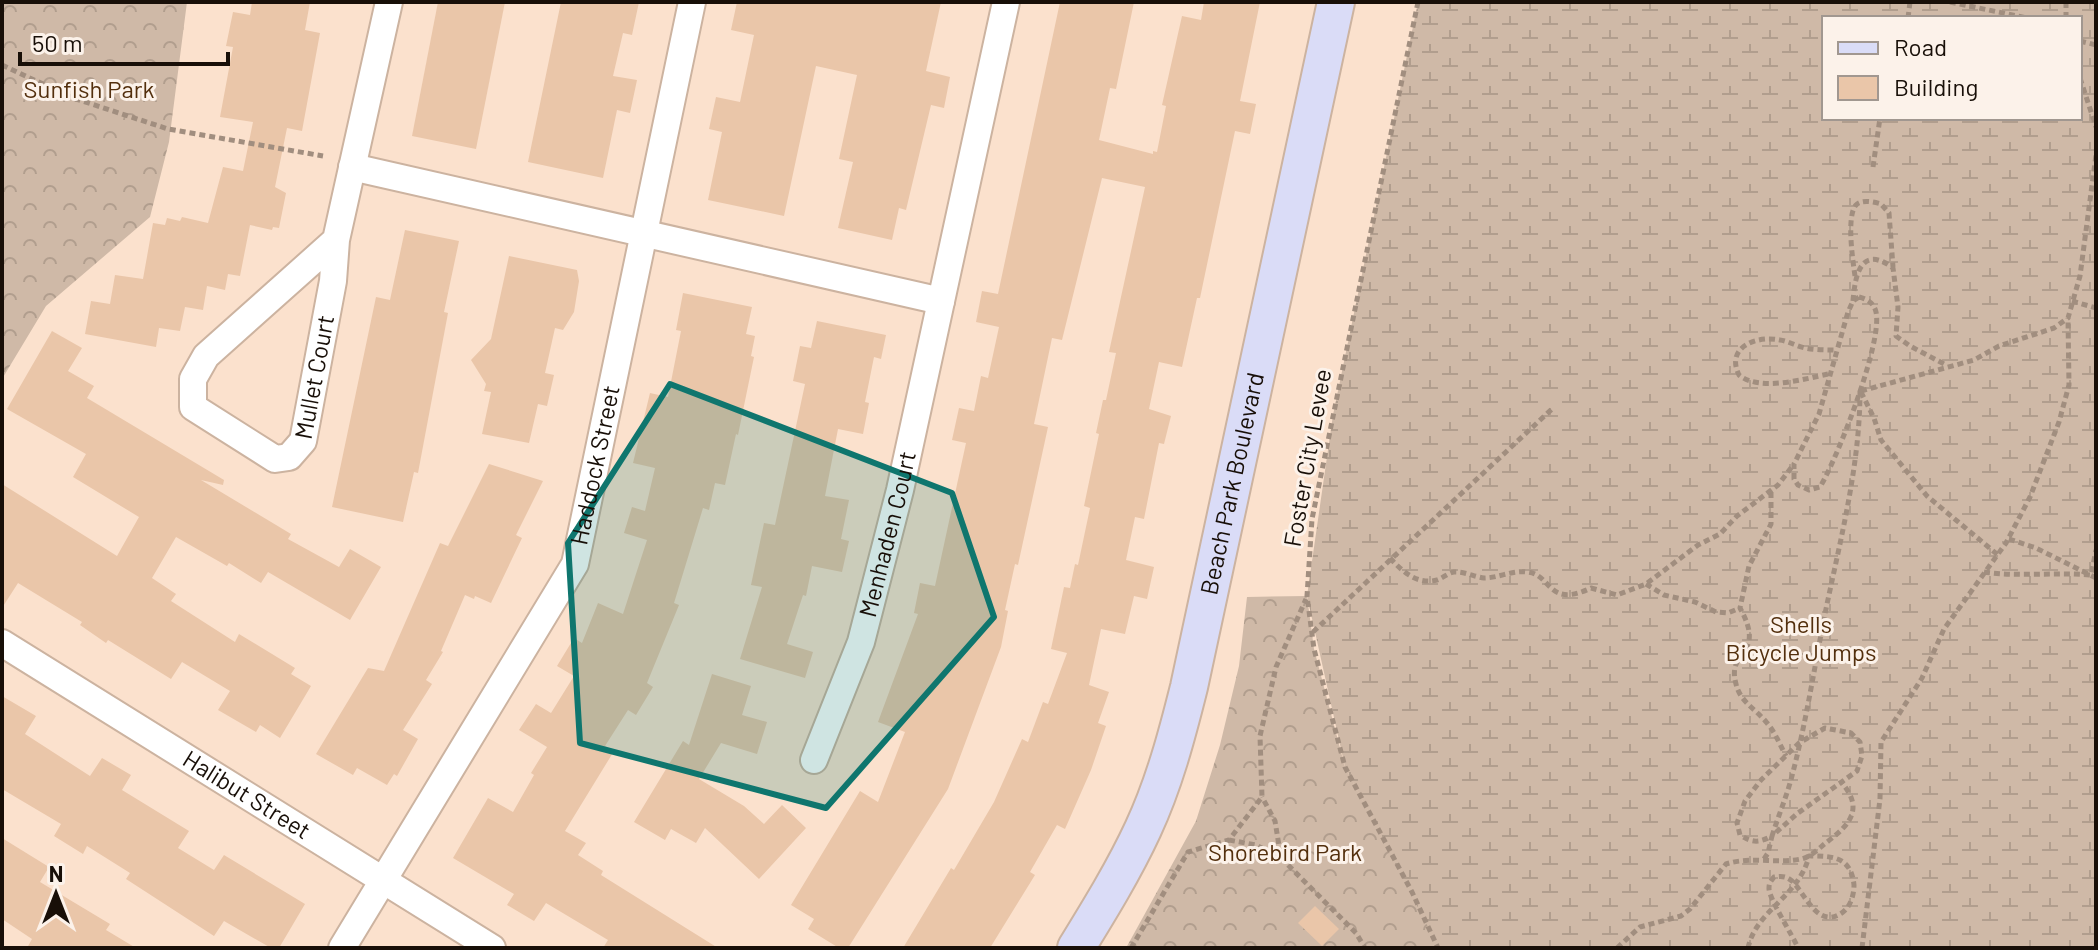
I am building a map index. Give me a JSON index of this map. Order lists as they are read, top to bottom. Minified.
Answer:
{"streets":{"main road":["Beach Park Boulevard"],"street":["Mullet Court","Haddock Street","Menhaden Court","Halibut Street"],"path":["Foster City Levee"]},"crossings":[["Haddock Street","Halibut Street"]],"parks":["Sunfish Park","Shells Bicycle Jumps","Shorebird Park"],"legend":["Road","Building"],"scale_bar":"50 m","north":"top"}
